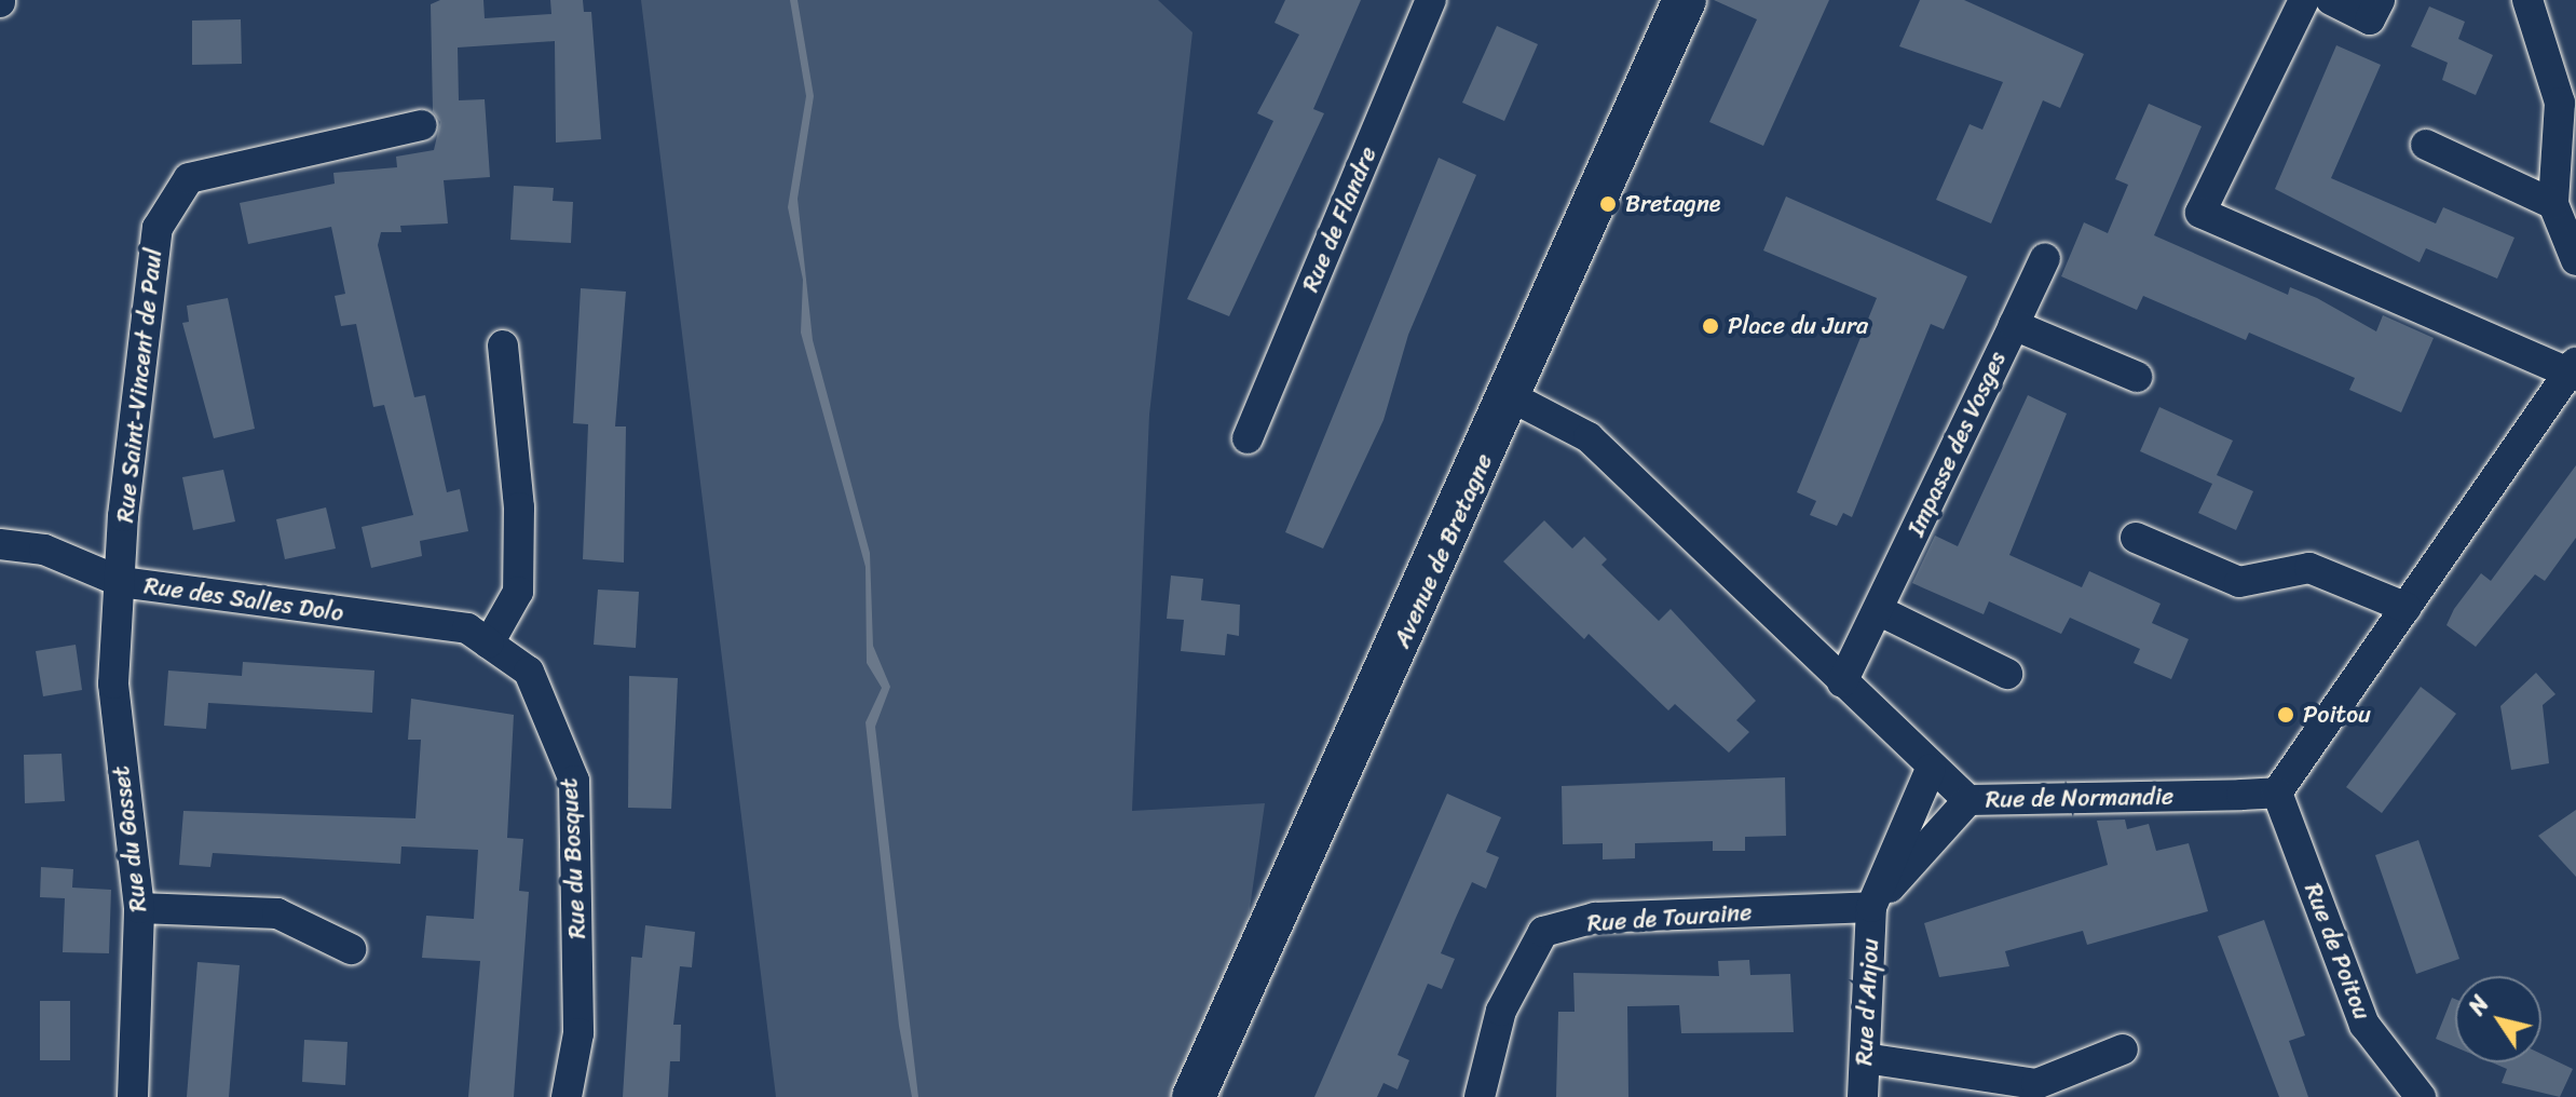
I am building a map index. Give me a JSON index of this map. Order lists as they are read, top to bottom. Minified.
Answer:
{"streets":{"street":["Rue de Flandre","Rue Saint-Vincent de Paul","Impasse des Vosges","Avenue de Bretagne","Rue des Salles Dolo","Rue de Normandie","Rue du Gasset","Rue du Bosquet","Rue de Touraine","Rue de Poitou","Rue d'Anjou"]},"crossings":[["Rue Saint-Vincent de Paul","Rue des Salles Dolo"],["Rue Saint-Vincent de Paul","Rue du Gasset"],["Impasse des Vosges","Rue de Normandie"],["Avenue de Bretagne","Rue de Normandie"],["Rue des Salles Dolo","Rue du Gasset"],["Rue des Salles Dolo","Rue du Bosquet"],["Rue de Normandie","Rue de Poitou"],["Rue de Touraine","Rue d'Anjou"]],"places":["Bretagne","Place du Jura","Poitou"],"north":"top left"}
